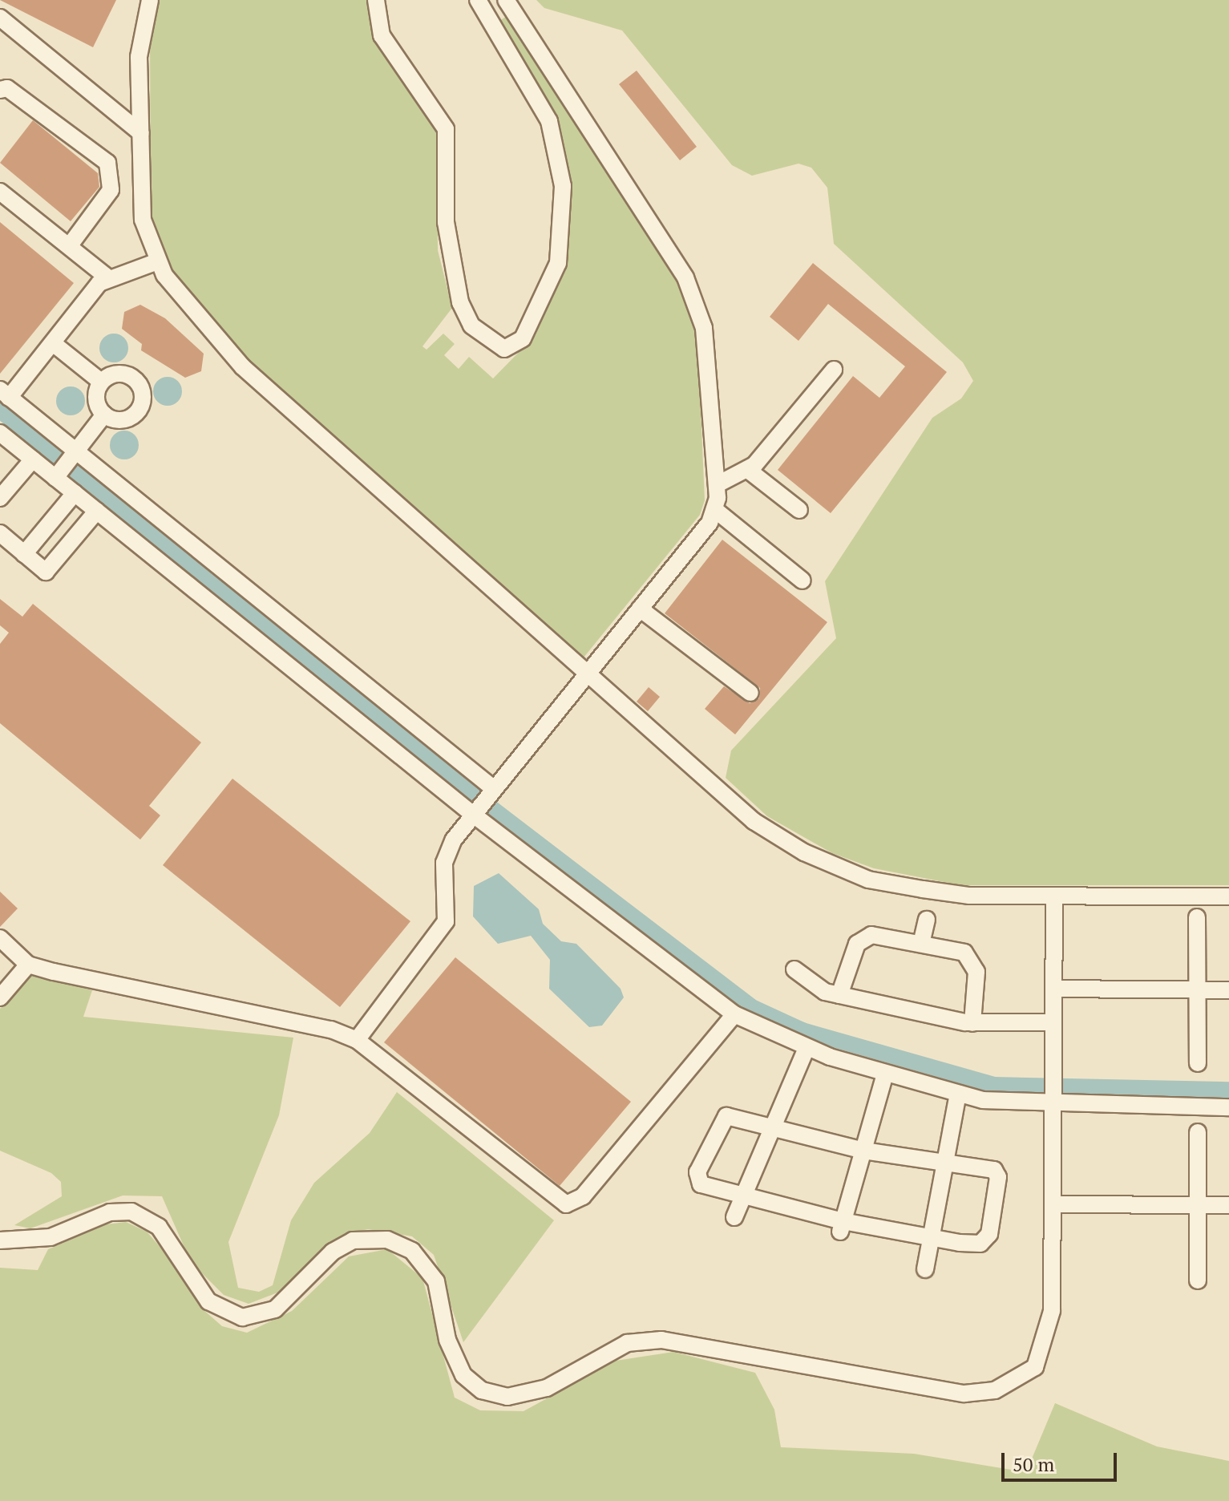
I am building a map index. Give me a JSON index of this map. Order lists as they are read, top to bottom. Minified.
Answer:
{"scale_bar":"50 m"}
